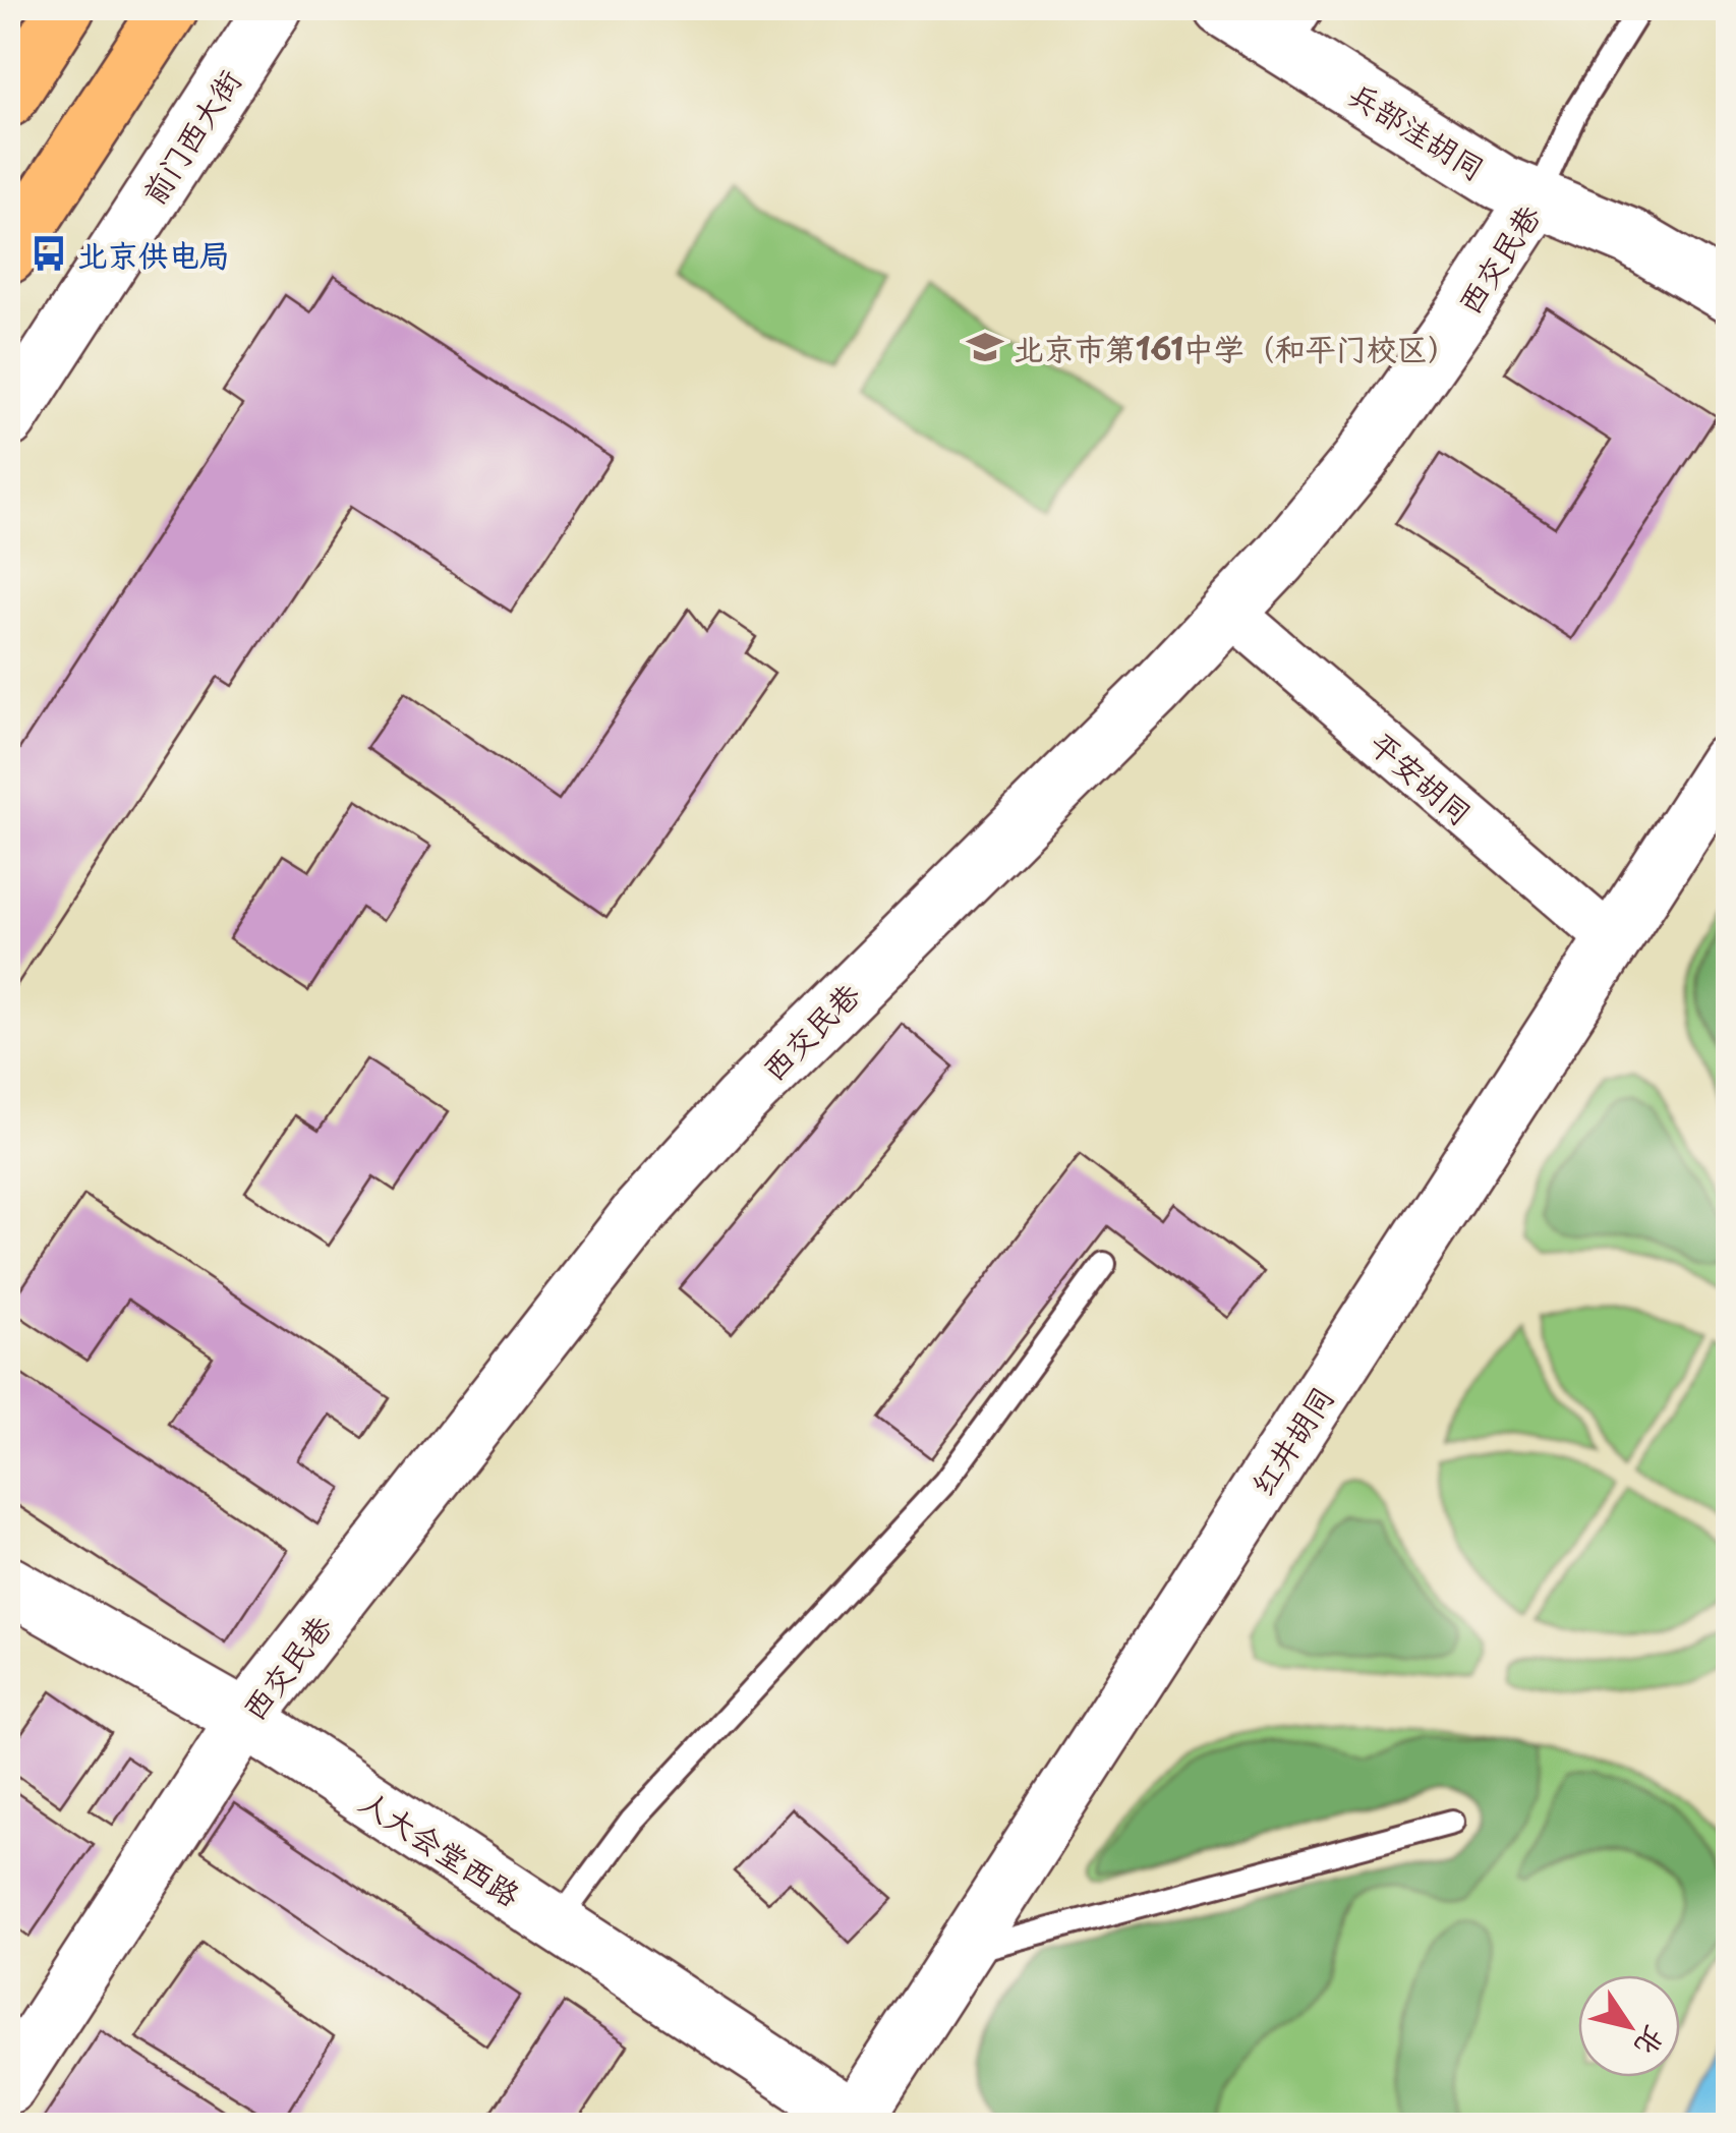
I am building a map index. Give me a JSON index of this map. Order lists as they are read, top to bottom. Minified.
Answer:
{"streets":{"street":["兵部洼胡同","前门西大街","西交民巷","平安胡同","红井胡同","人大会堂西路"]},"crossings":[["兵部洼胡同","西交民巷"],["西交民巷","平安胡同"],["西交民巷","人大会堂西路"],["平安胡同","红井胡同"],["红井胡同","人大会堂西路"]],"places":{"bus stop":["北京供电局"],"school or university":["北京市第161中学（和平门校区）"]},"north":"bottom right"}
